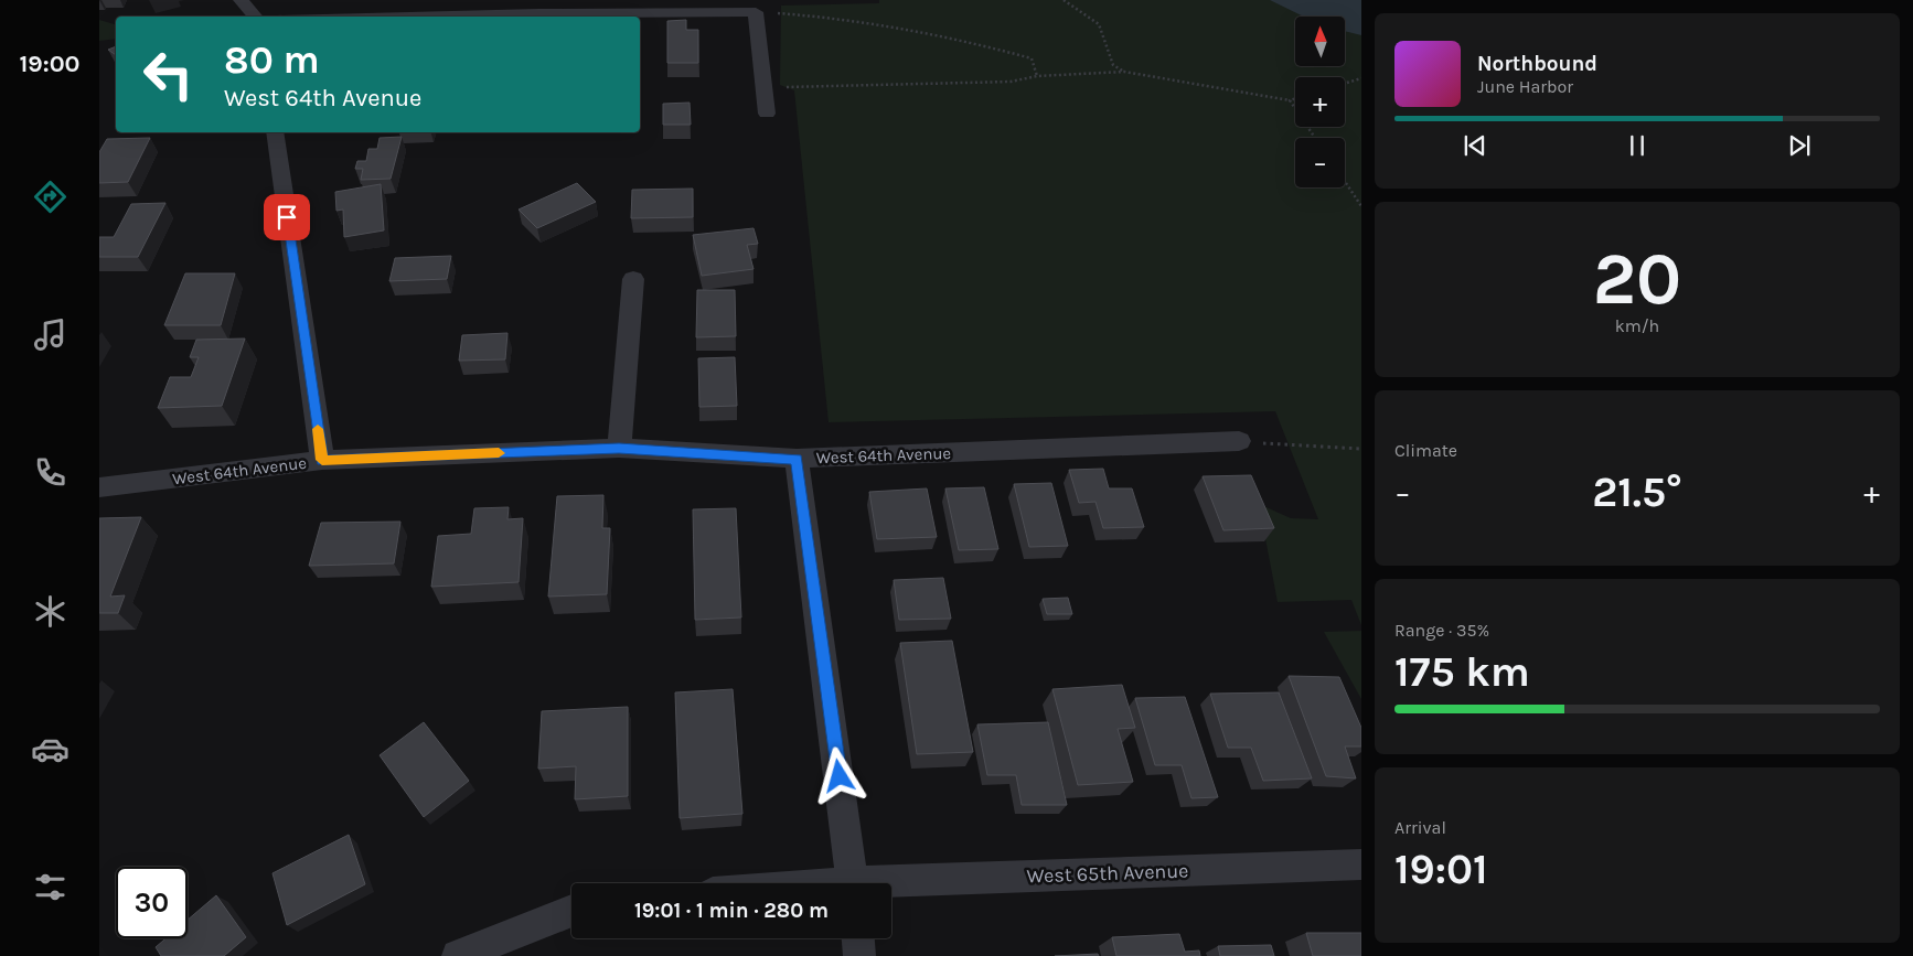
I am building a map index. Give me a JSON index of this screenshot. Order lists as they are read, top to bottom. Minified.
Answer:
{"streets":{"street":["West 64th Avenue","West 65th Avenue"]},"north":"top","page":{"tabs":"19:00","map_buttons":["+","−"],"turn":["80 m","West 64th Avenue"],"song":["Northbound","June Harbor"],"tile":[["20","km/h"],"Climate",["Range · 35%","175 km"],["Arrival","19:01"]],"heat":["−","21.5°","+"],"limit":"30","trip":"19:01 · 1 min · 280 m"}}
